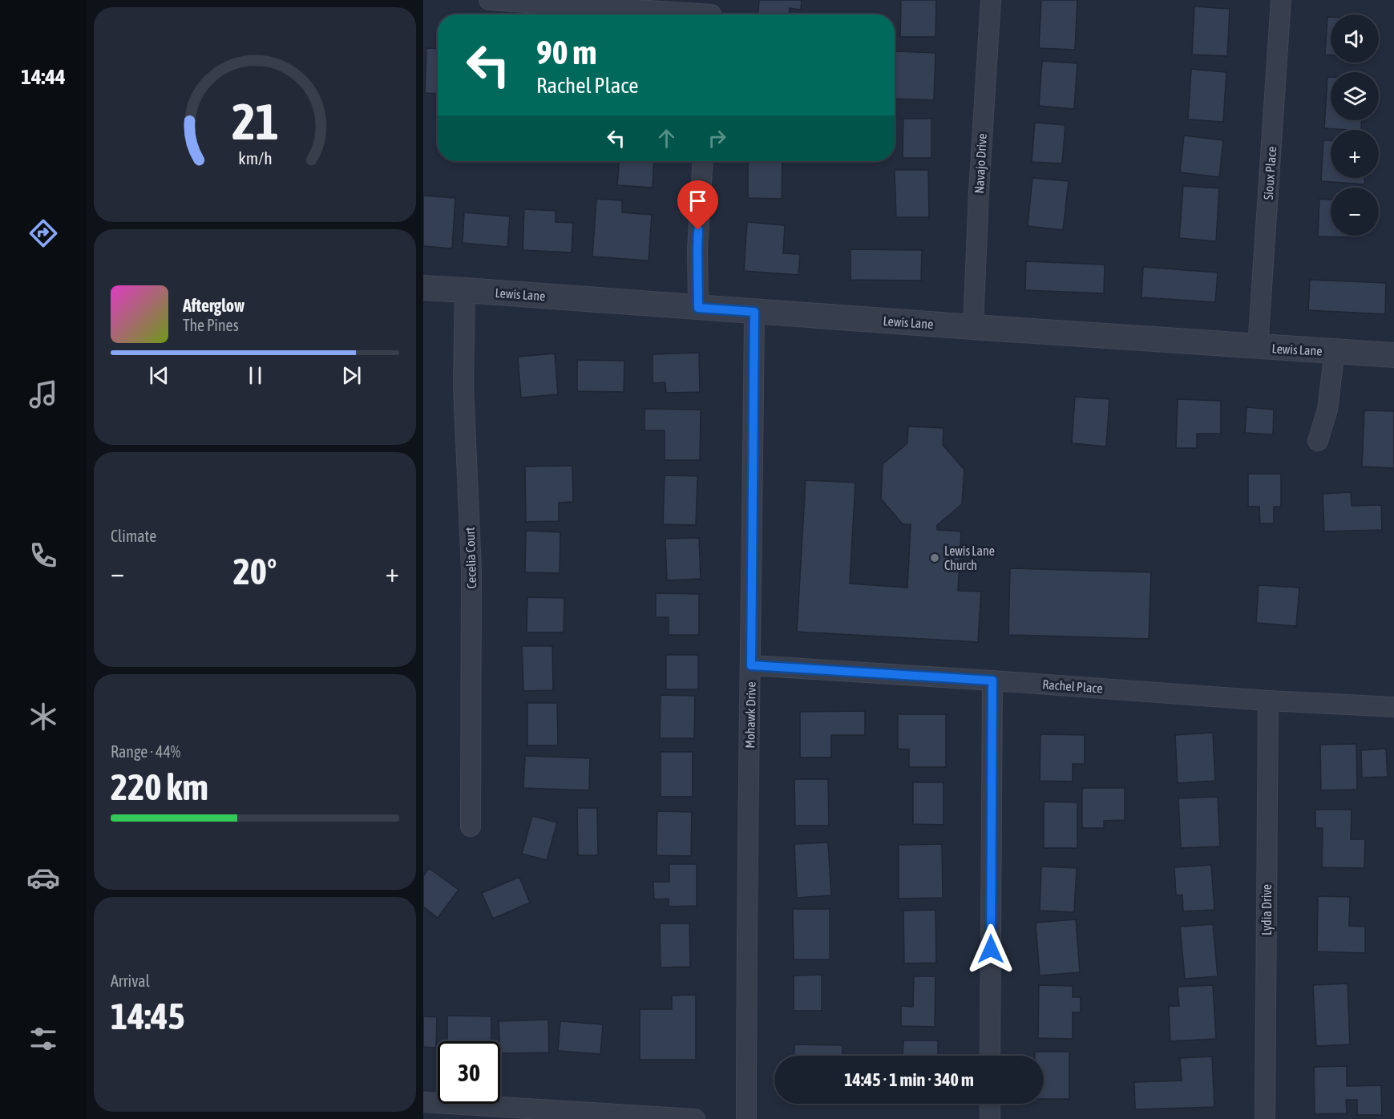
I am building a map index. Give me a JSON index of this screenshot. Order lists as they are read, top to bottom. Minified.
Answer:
{"streets":{"street":["Navajo Drive","Sioux Place","Lewis Lane","Cecelia Court","Rachel Place","Mohawk Drive","Lydia Drive"]},"crossings":[["Navajo Drive","Lewis Lane"],["Sioux Place","Lewis Lane"],["Lewis Lane","Cecelia Court"],["Lewis Lane","Mohawk Drive"],["Rachel Place","Mohawk Drive"],["Rachel Place","Lydia Drive"]],"places":["Lewis Lane Church"],"page":{"tabs":"14:44","map_buttons":["+","−"],"turn":["90 m","Rachel Place"],"song":["Afterglow","The Pines"],"tile":["Climate",["Range · 44%","220 km"],["Arrival","14:45"]],"heat":["−","20°","+"],"limit":"30","trip":"14:45 · 1 min · 340 m","gauge":["21","km/h"]}}
